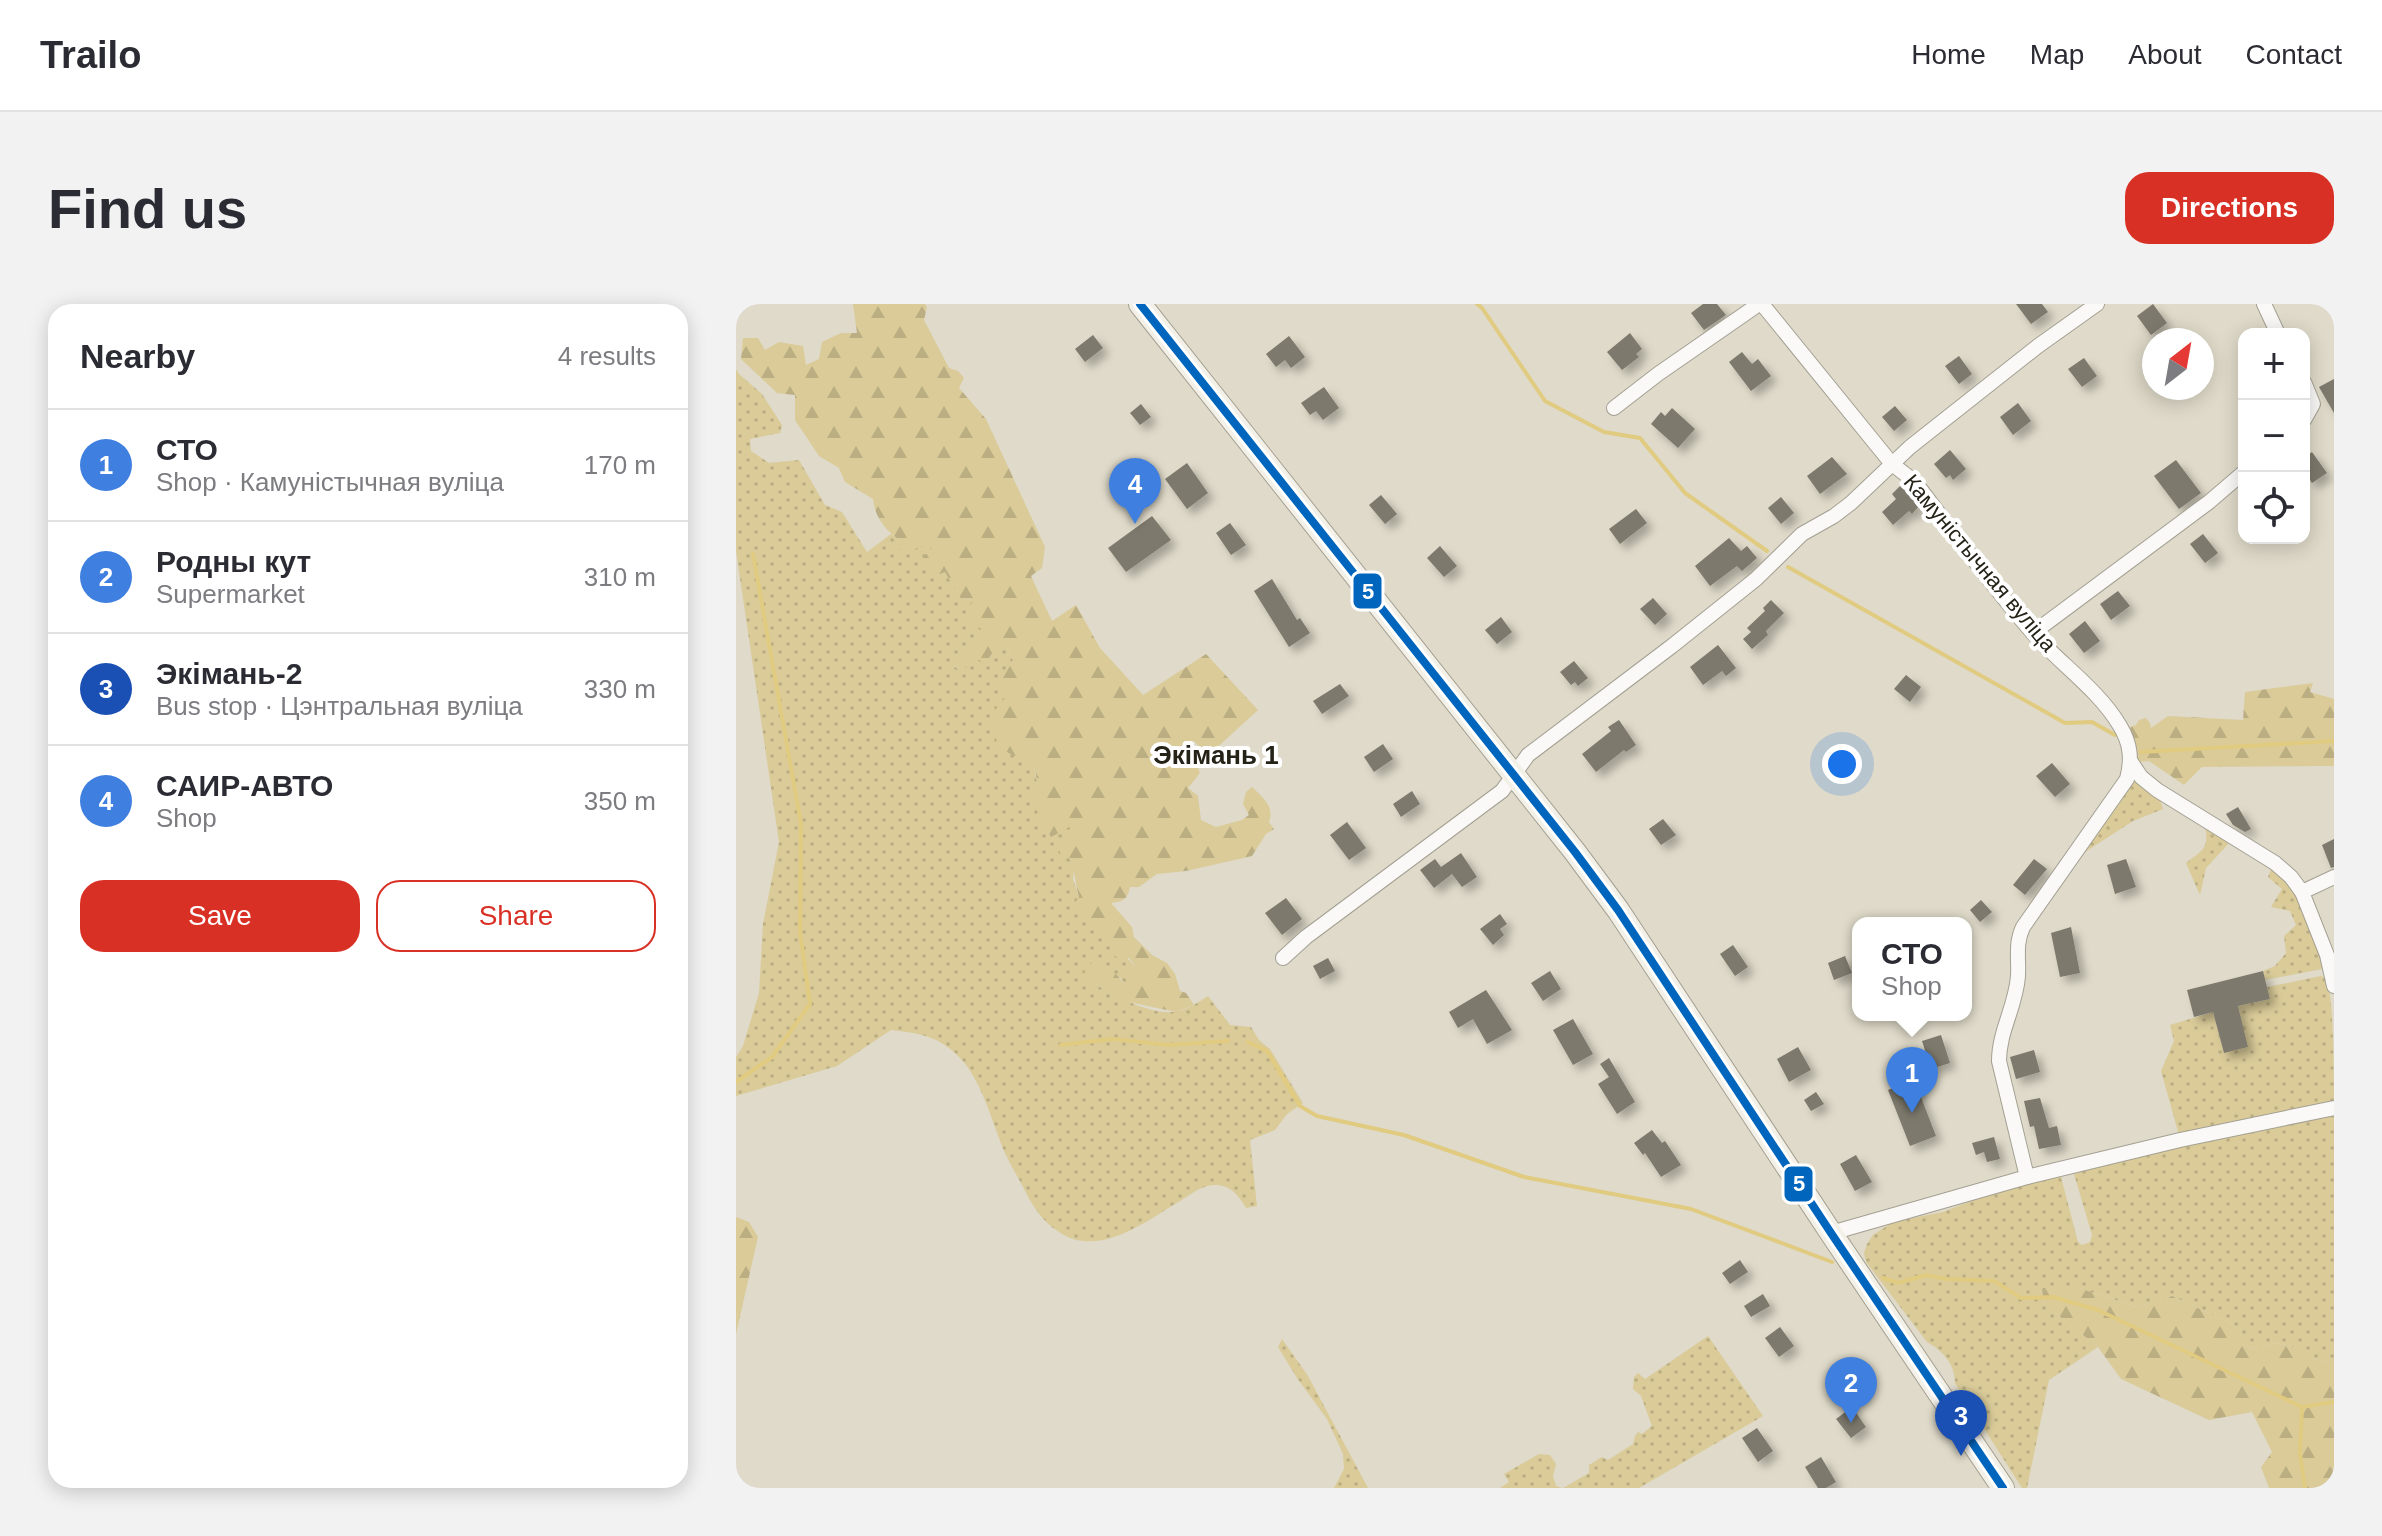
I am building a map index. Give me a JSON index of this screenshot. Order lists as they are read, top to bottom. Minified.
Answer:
{"streets":{"street":["Камуністычная вуліца"]},"districts":["Экімань 1"],"lines":["transit line 5"],"north":"top right","page":{"header":"Trailo","nav":["Home","Map","About","Contact"],"buttons":["Directions",["Save","Share"]],"title":"Find us","heading":["Nearby","4 results"],"map_buttons":["+","−"],"list":[{"mark":"1","name":"СТО","note":"Shop · Камуністычная вуліца","value":"170 m"},{"mark":"2","name":"Родны кут","note":"Supermarket","value":"310 m"},{"mark":"3","name":"Экімань-2","note":"Bus stop · Цэнтральная вуліца","value":"330 m"},{"mark":"4","name":"САИР-АВТО","note":"Shop","value":"350 m"}],"pins":["4","1","2","3"],"popup":["СТО","Shop"]}}
